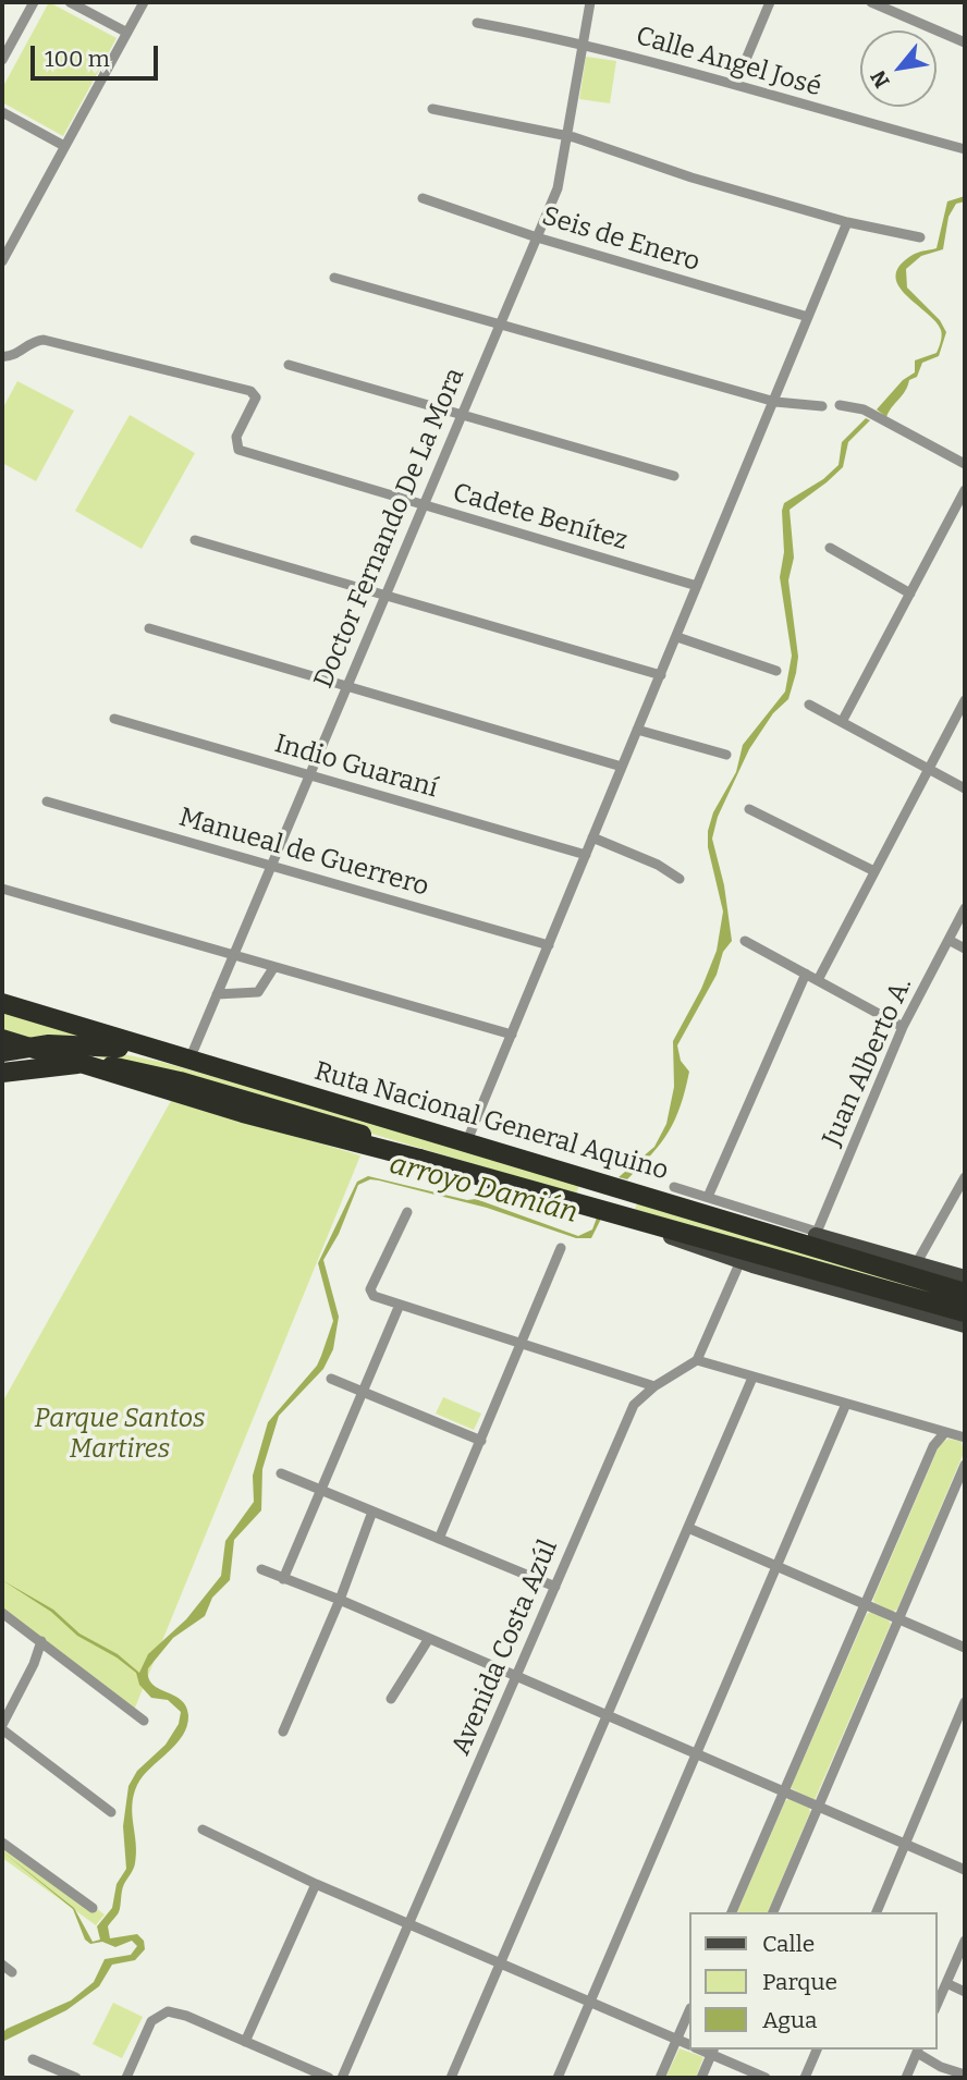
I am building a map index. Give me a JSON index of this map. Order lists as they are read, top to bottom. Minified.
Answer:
{"streets":{"highway":["Ruta Nacional General Aquino"],"street":["Calle Angel José","Seis de Enero","Cadete Benítez","Doctor Fernando De La Mora","Indio Guaraní","Manueal de Guerrero","Juan Alberto A.","Avenida Costa Azúl"]},"crossings":[["Calle Angel José","Doctor Fernando De La Mora"],["Seis de Enero","Doctor Fernando De La Mora"],["Cadete Benítez","Doctor Fernando De La Mora"],["Doctor Fernando De La Mora","Indio Guaraní"],["Doctor Fernando De La Mora","Manueal de Guerrero"],["Doctor Fernando De La Mora","Ruta Nacional General Aquino"]],"water":["arroyo Damián"],"parks":["Parque Santos Martires"],"legend":["Calle","Parque","Agua"],"scale_bar":"100 m","north":"bottom left"}
